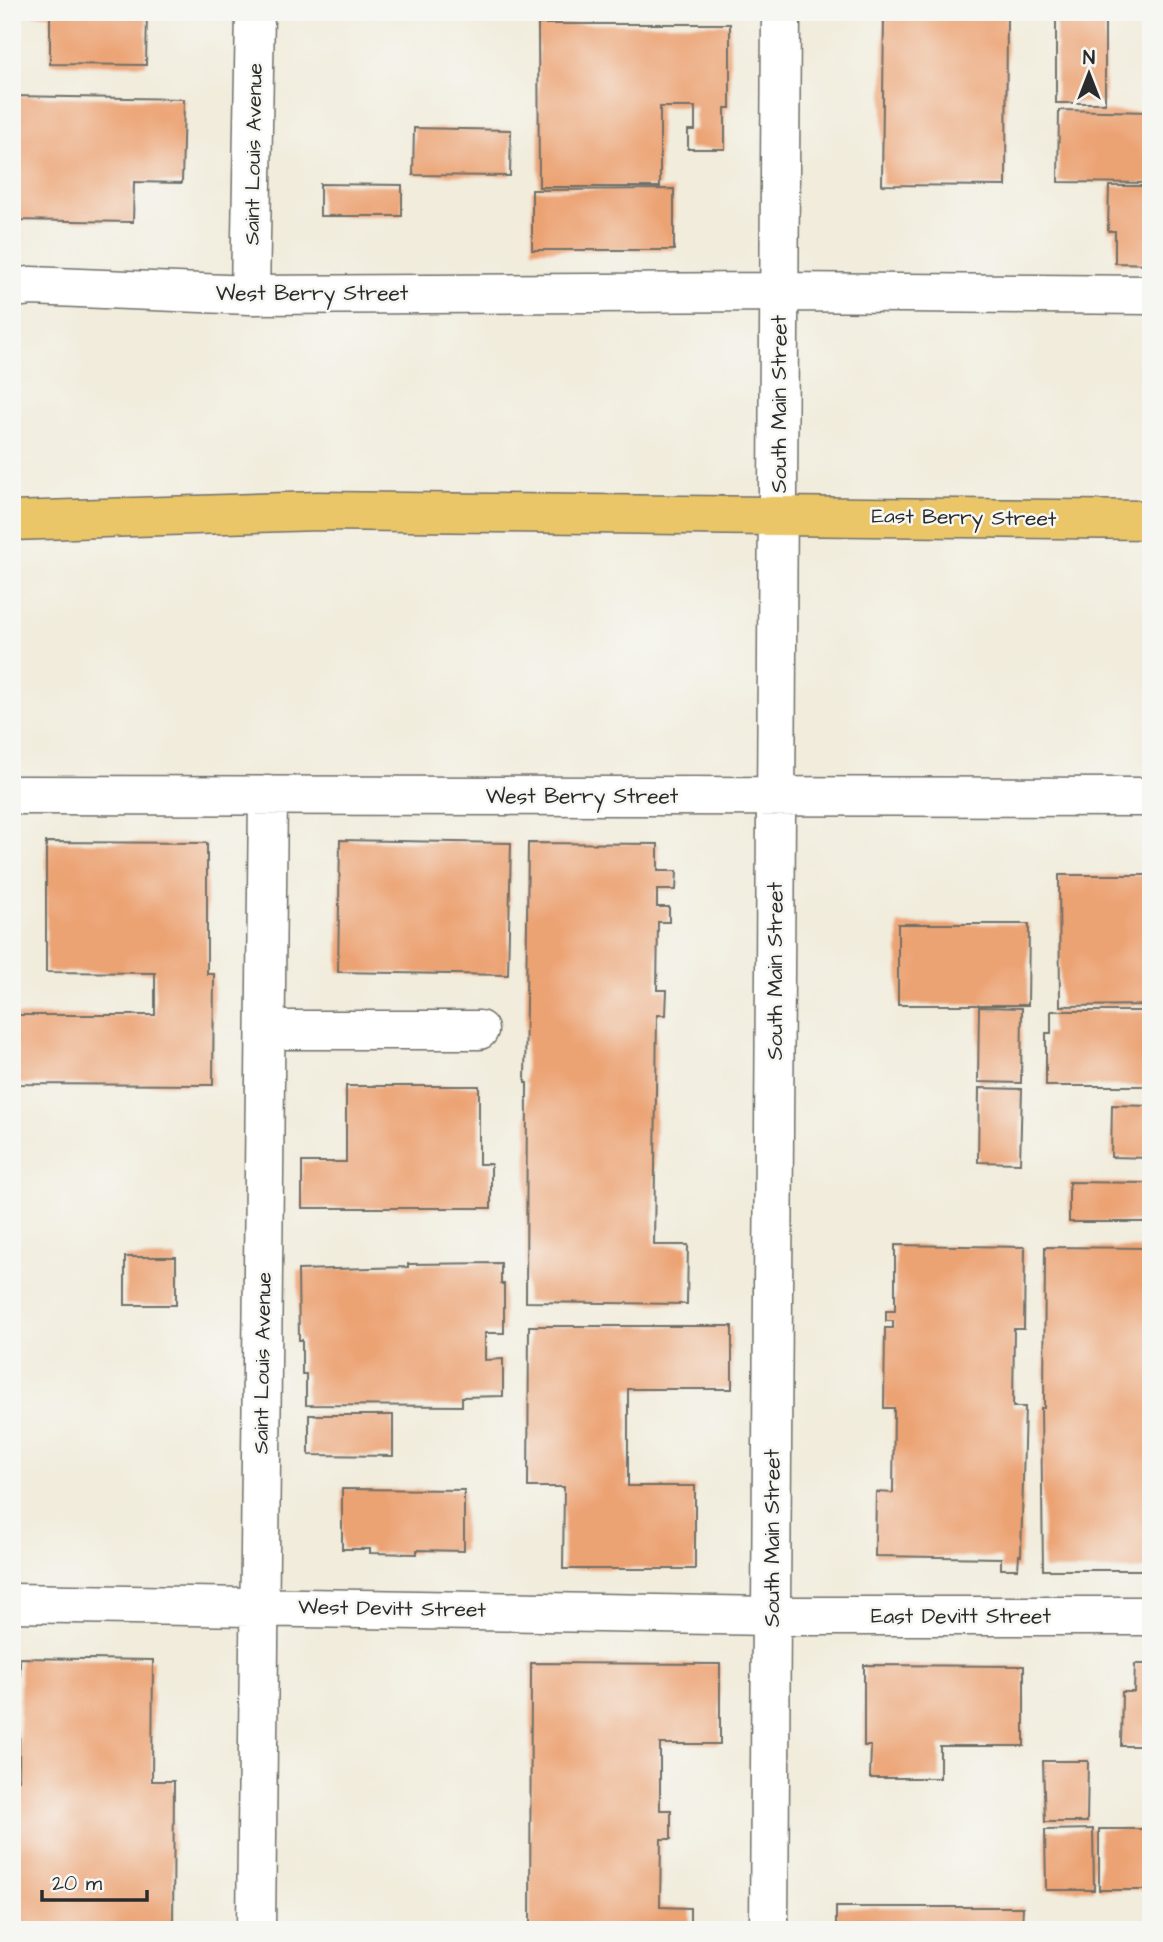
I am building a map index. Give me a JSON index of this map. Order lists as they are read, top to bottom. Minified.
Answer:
{"streets":{"main road":["East Berry Street"],"street":["Saint Louis Avenue","West Berry Street","South Main Street","West Devitt Street","East Devitt Street"]},"crossings":[["Saint Louis Avenue","West Berry Street"],["Saint Louis Avenue","West Devitt Street"],["West Berry Street","South Main Street"],["South Main Street","East Berry Street"],["South Main Street","West Devitt Street"],["South Main Street","East Devitt Street"],["West Devitt Street","East Devitt Street"]],"scale_bar":"20 m","north":"top"}
